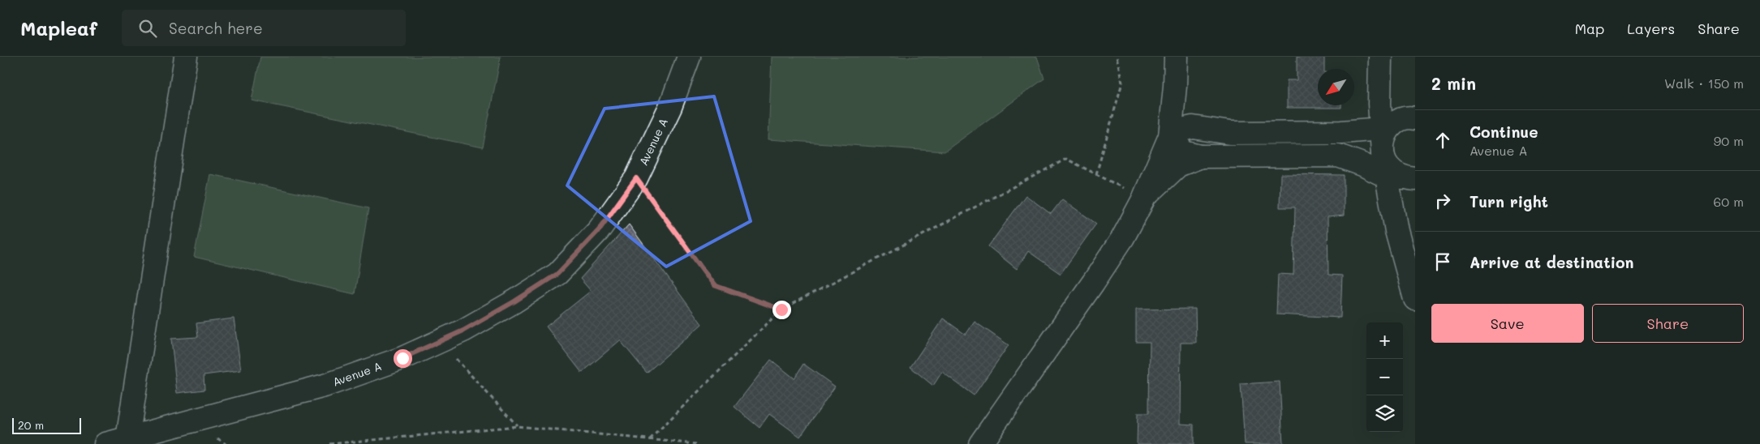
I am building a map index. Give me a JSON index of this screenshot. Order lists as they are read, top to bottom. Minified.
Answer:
{"streets":{"street":["Avenue A"]},"scale_bar":"20 m","north":"bottom left","page":{"header":"Mapleaf","search":"Search here","nav":["Map","Layers","Share"],"heading":["2 min","Walk · 150 m"],"list":[["Continue","Avenue A","90 m"],["Turn right","60 m"],"Arrive at destination"],"buttons":["Save","Share"],"map_buttons":["+","−"],"scale":"20 m"}}
